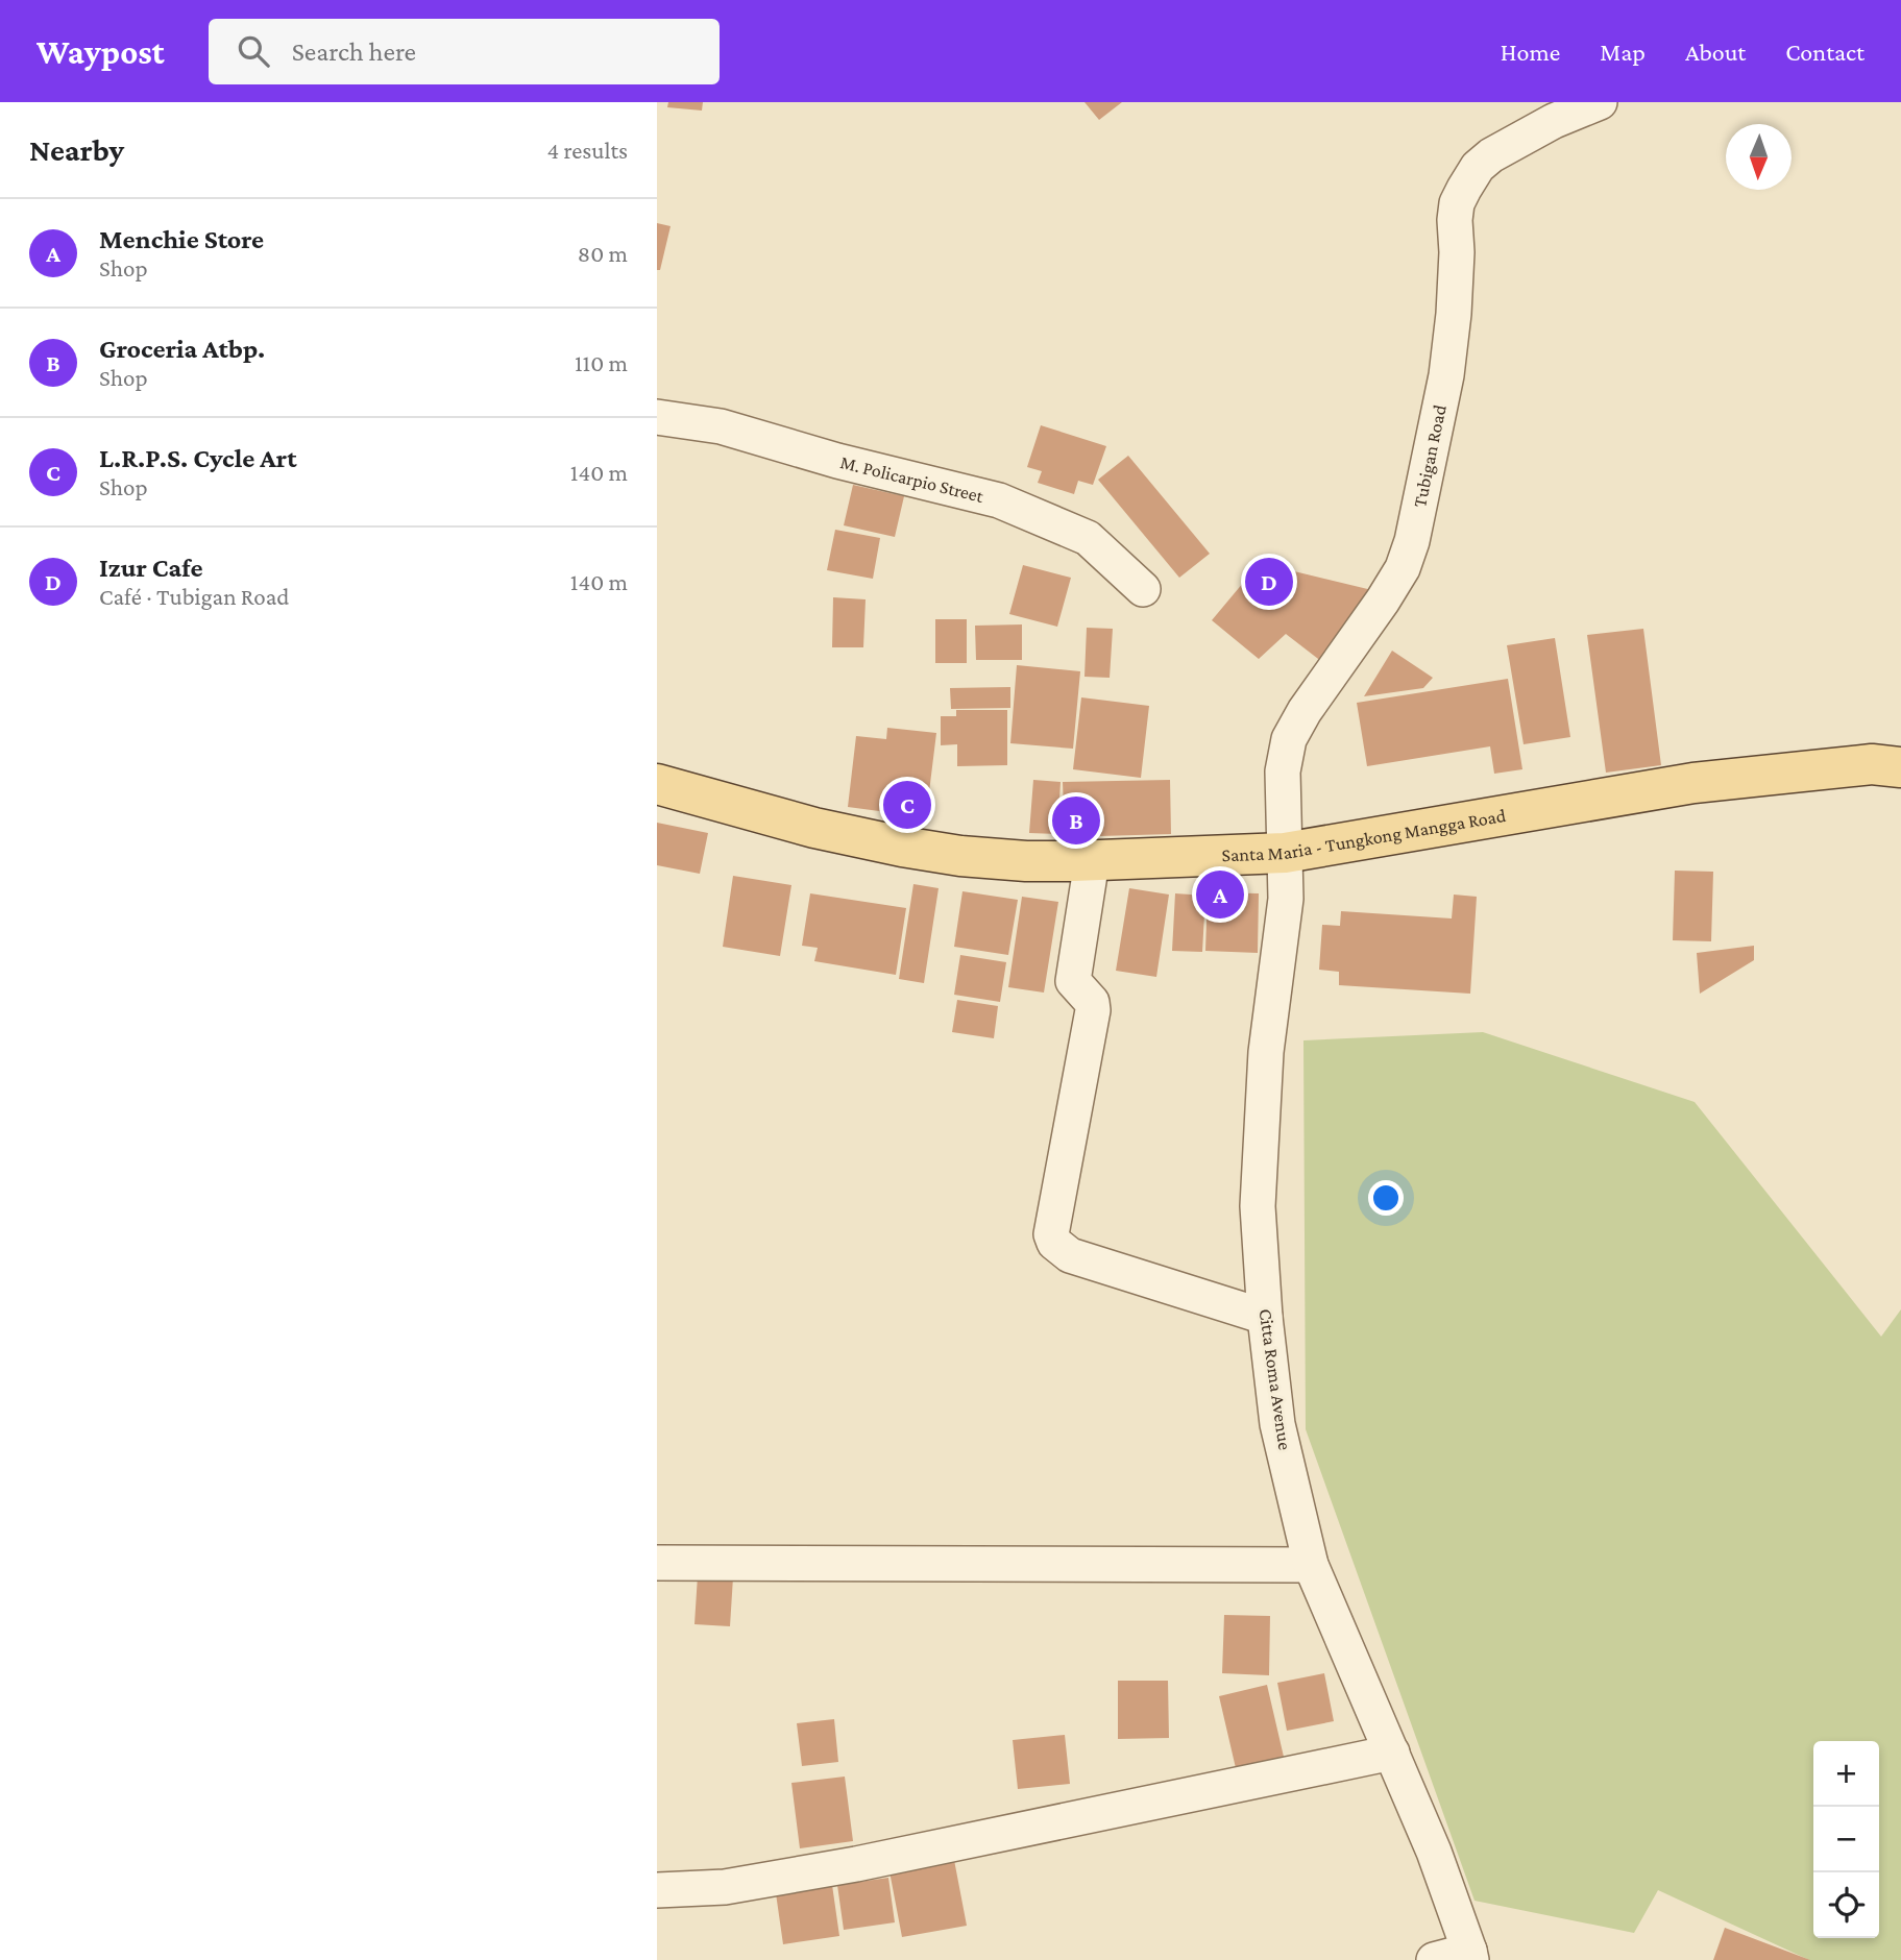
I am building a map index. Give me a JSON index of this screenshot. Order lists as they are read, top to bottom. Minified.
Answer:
{"streets":{"main road":["Santa Maria - Tungkong Mangga Road"],"street":["Tubigan Road","M. Policarpio Street","Citta Roma Avenue"]},"crossings":[["Tubigan Road","Santa Maria - Tungkong Mangga Road"],["Tubigan Road","Citta Roma Avenue"],["Santa Maria - Tungkong Mangga Road","Citta Roma Avenue"]],"north":"bottom","page":{"header":"Waypost","search":"Search here","nav":["Home","Map","About","Contact"],"heading":["Nearby","4 results"],"list":[{"mark":"A","name":"Menchie Store","note":"Shop","value":"80 m"},{"mark":"B","name":"Groceria Atbp.","note":"Shop","value":"110 m"},{"mark":"C","name":"L.R.P.S. Cycle Art","note":"Shop","value":"140 m"},{"mark":"D","name":"Izur Cafe","note":"Café · Tubigan Road","value":"140 m"}],"pins":["D","C","B","A"],"map_buttons":["+","−"]}}
